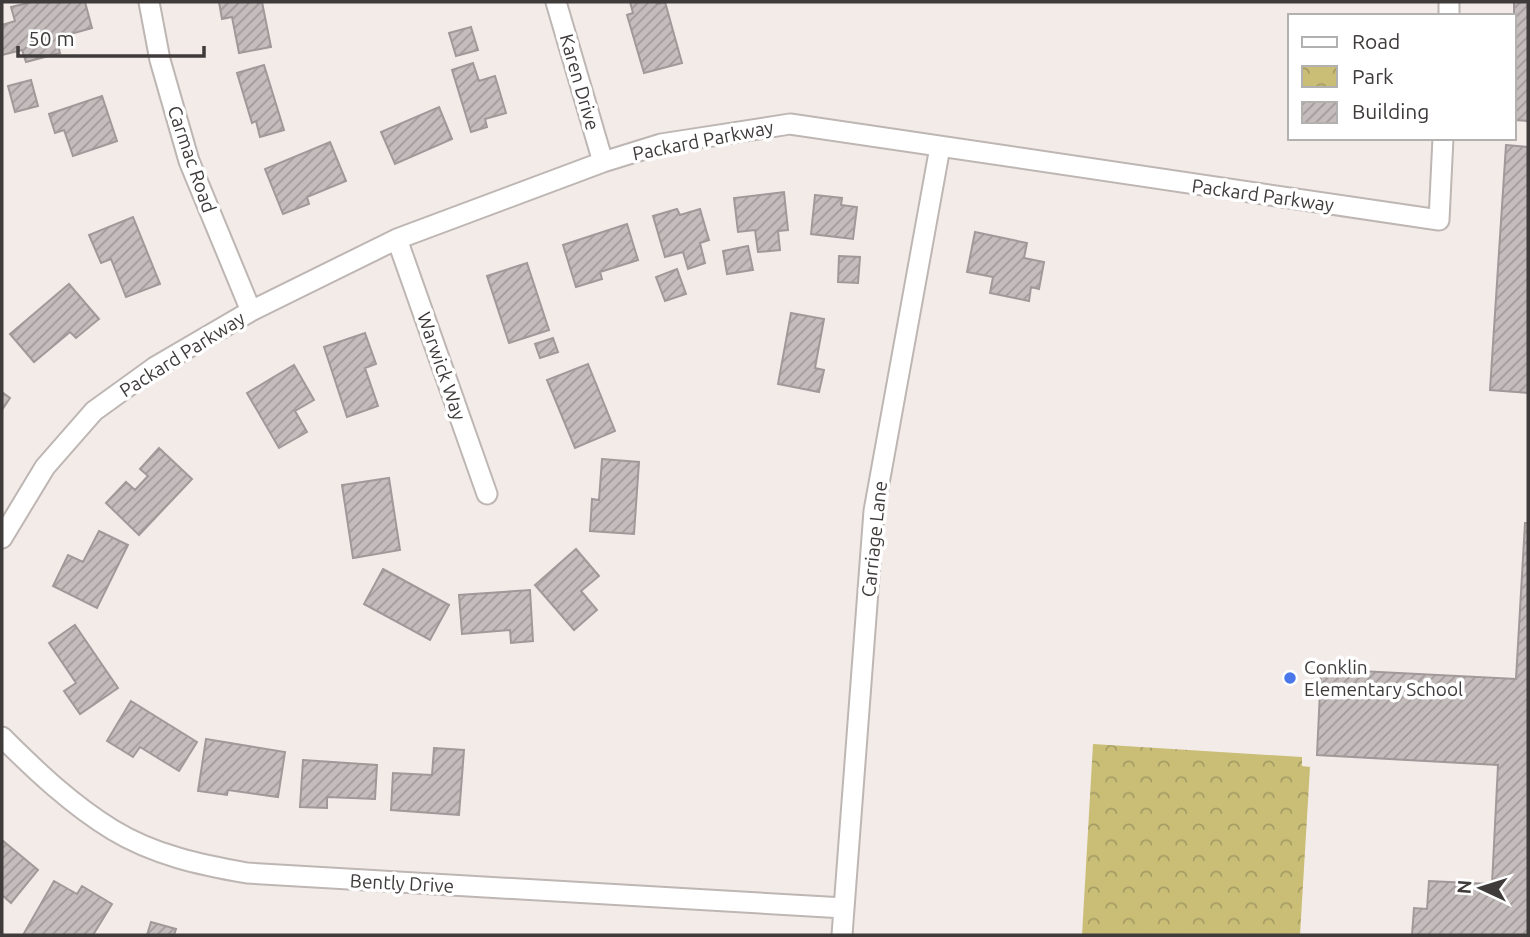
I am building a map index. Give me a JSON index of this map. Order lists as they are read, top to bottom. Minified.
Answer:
{"streets":{"street":["Karen Drive","Packard Parkway","Carmac Road","Warwick Way","Carriage Lane","Bently Drive"]},"crossings":[["Karen Drive","Packard Parkway"],["Packard Parkway","Carmac Road"],["Packard Parkway","Warwick Way"],["Packard Parkway","Carriage Lane"],["Carriage Lane","Bently Drive"]],"places":["Conklin Elementary School"],"legend":["Road","Park","Building"],"scale_bar":"50 m","north":"left"}
